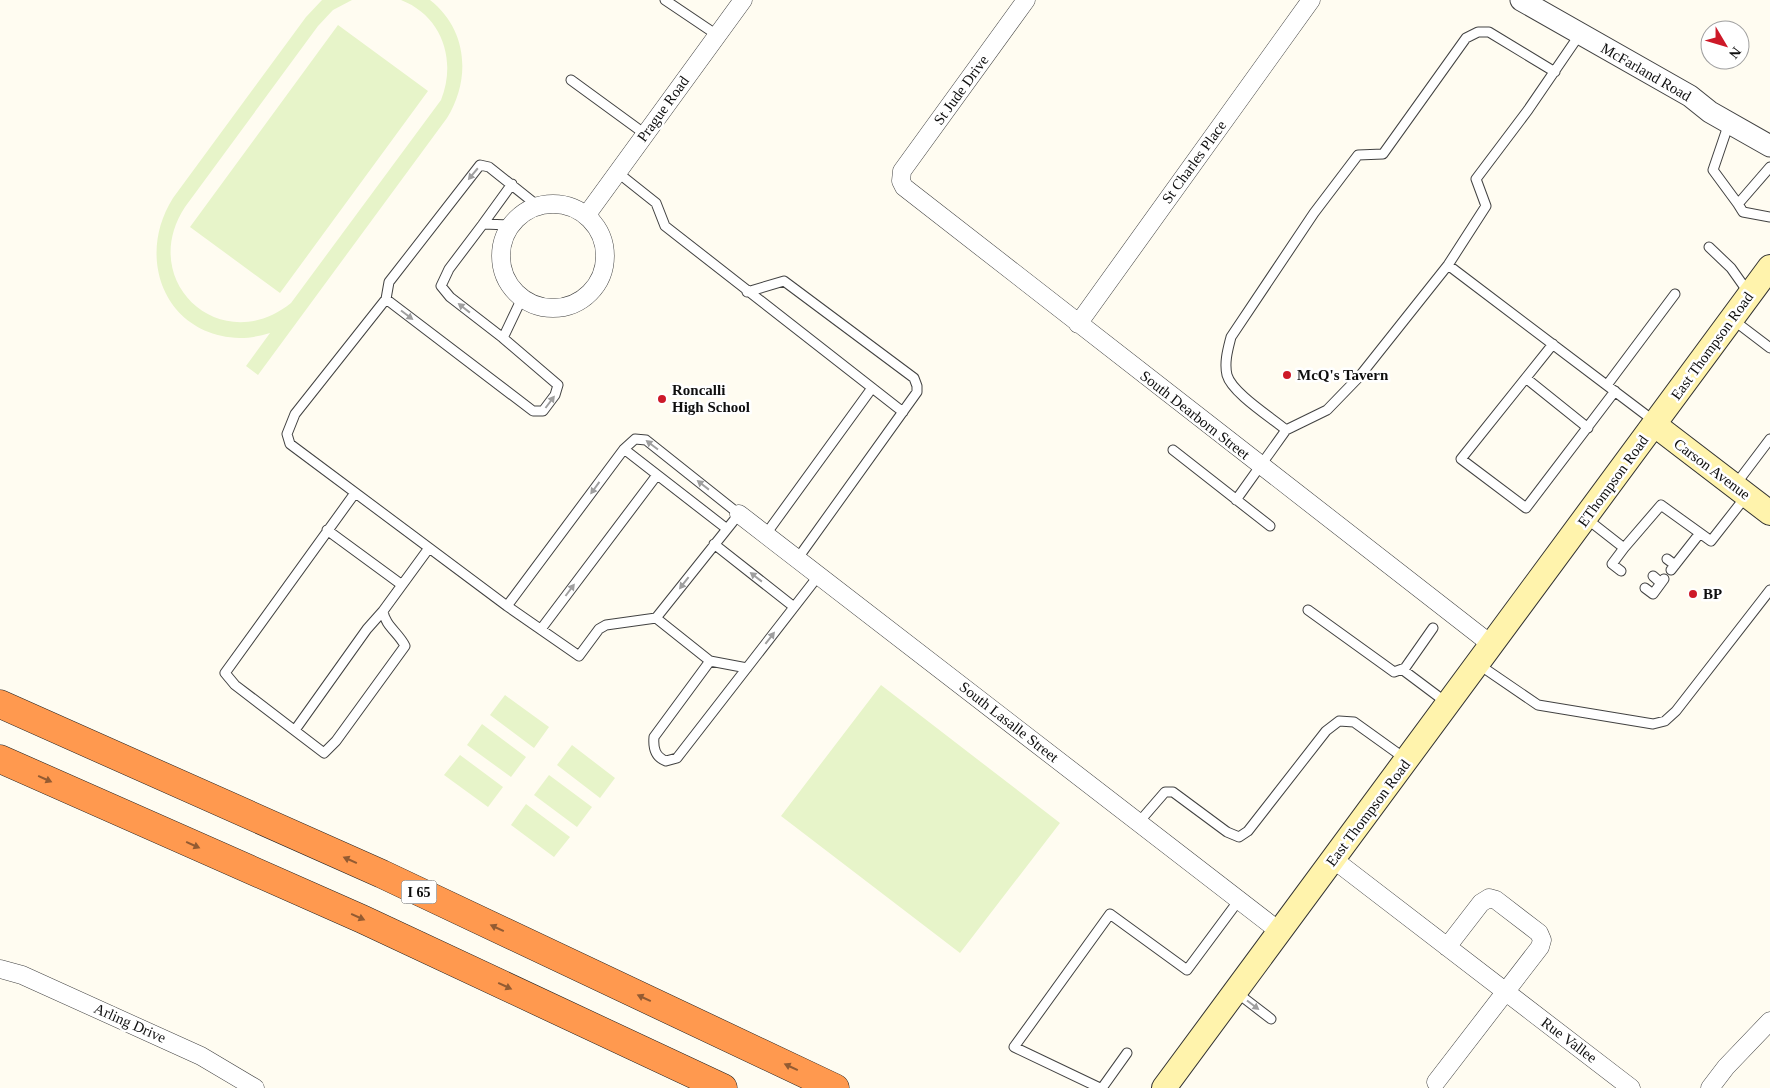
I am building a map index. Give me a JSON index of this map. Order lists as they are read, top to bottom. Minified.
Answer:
{"streets":{"highway":["I 65"],"main road":["East Thompson Road","Carson Avenue","EThompson Road"],"street":["McFarland Road","St Jude Drive","Prague Road","St Charles Place","South Dearborn Street","South Lasalle Street","Arling Drive","Rue Vallee"]},"crossings":[["St Jude Drive","South Dearborn Street"],["St Charles Place","South Dearborn Street"],["East Thompson Road","South Dearborn Street"],["East Thompson Road","Carson Avenue"],["East Thompson Road","EThompson Road"],["East Thompson Road","South Lasalle Street"],["East Thompson Road","Rue Vallee"],["Carson Avenue","EThompson Road"]],"places":["McQ's Tavern","Roncalli High School","BP"],"north":"bottom right"}
